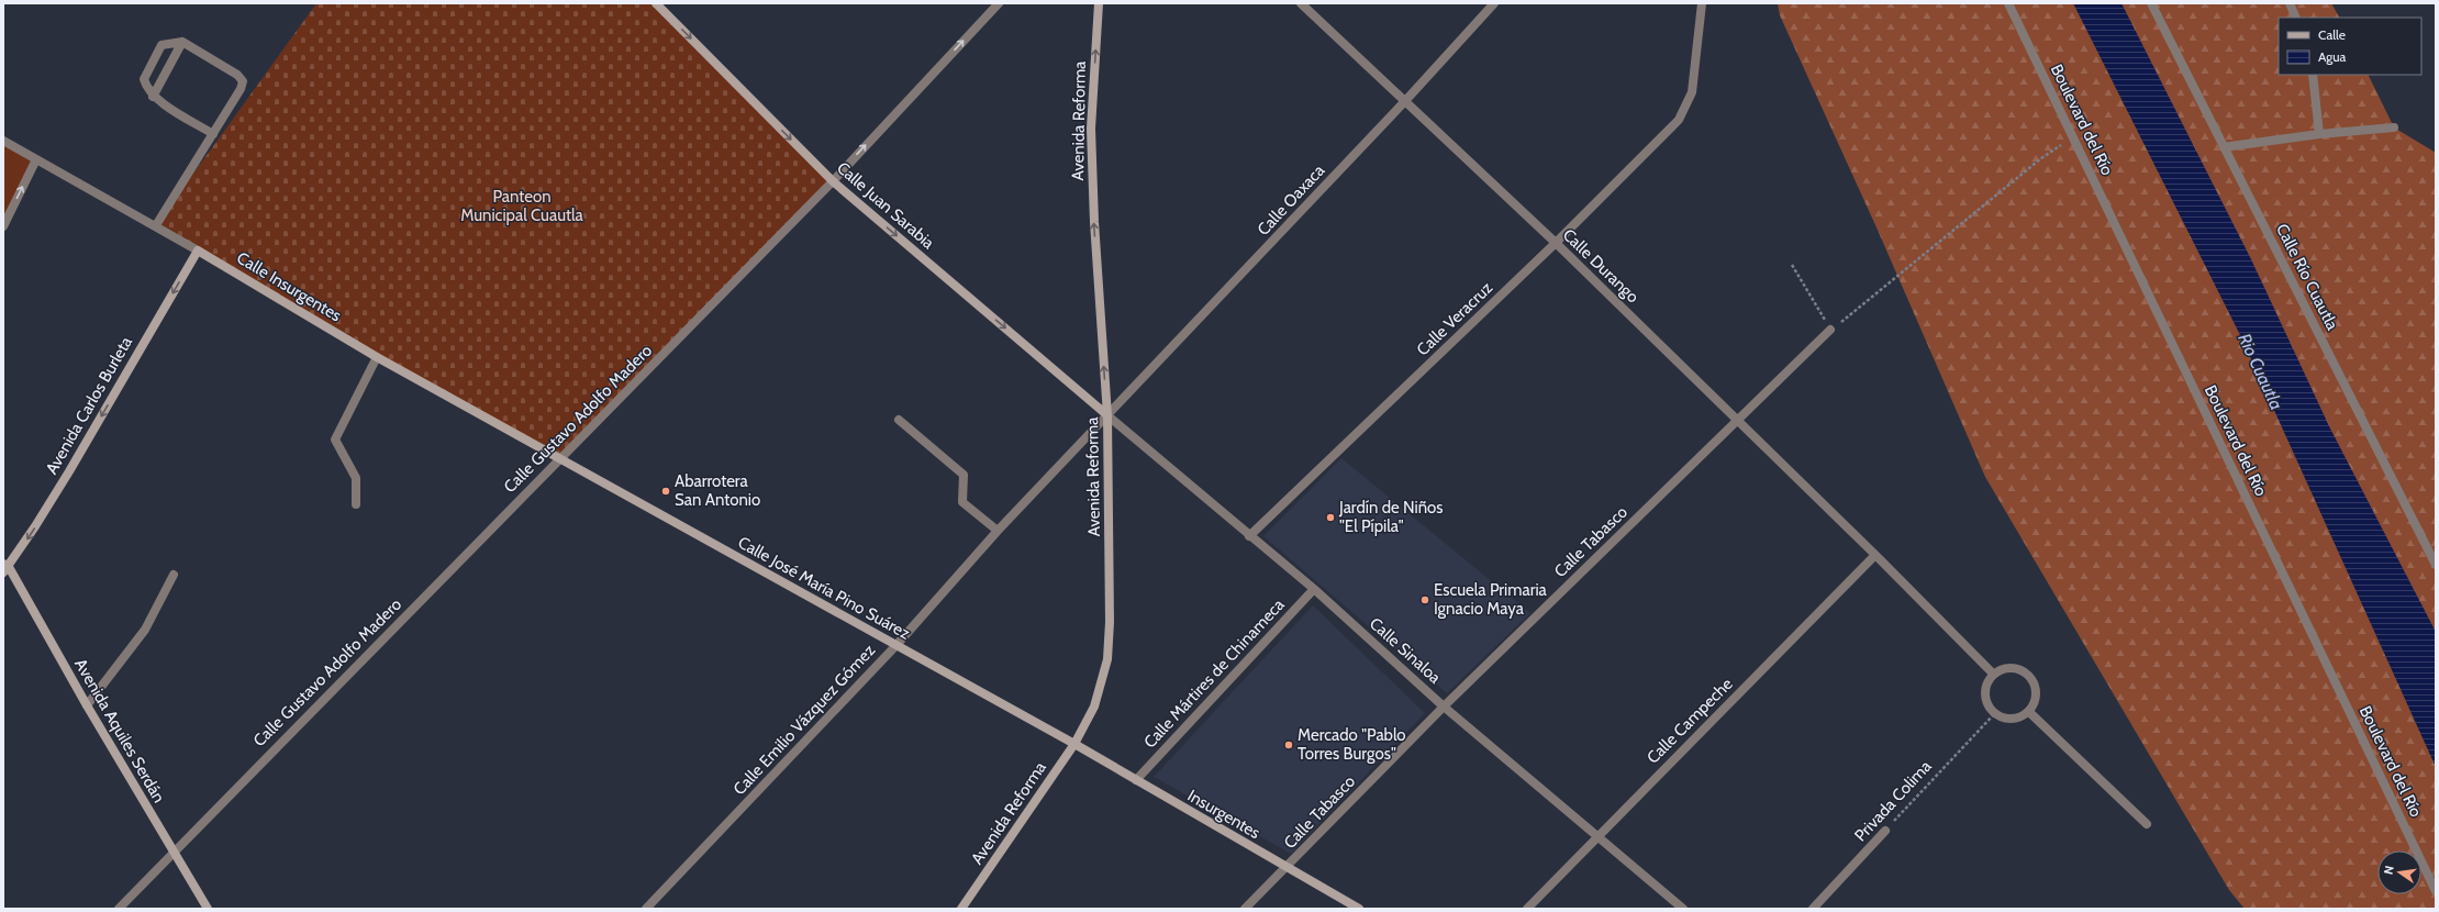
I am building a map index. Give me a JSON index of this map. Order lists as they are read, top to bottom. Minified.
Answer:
{"streets":{"street":["Boulevard del Río","Avenida Reforma","Calle Oaxaca","Calle Juan Sarabia","Calle Durango","Calle Río Cuautla","Calle Insurgentes","Calle Veracruz","Avenida Carlos Burleta","Calle Gustavo Adolfo Madero","Calle Tabasco","Calle José María Pino Suárez","Calle Sinaloa","Calle Mártires de Chinameca","Calle Emilio Vázquez Gómez","Calle Campeche","Avenida Aquiles Serdán","Privada Colima","Insurgentes"]},"crossings":[["Avenida Reforma","Calle Oaxaca"],["Avenida Reforma","Calle Juan Sarabia"],["Avenida Reforma","Calle José María Pino Suárez"],["Avenida Reforma","Calle Sinaloa"],["Avenida Reforma","Calle Emilio Vázquez Gómez"],["Avenida Reforma","Insurgentes"],["Calle Oaxaca","Calle Juan Sarabia"],["Calle Oaxaca","Calle Durango"],["Calle Oaxaca","Calle Sinaloa"],["Calle Oaxaca","Calle Emilio Vázquez Gómez"],["Calle Juan Sarabia","Calle Gustavo Adolfo Madero"],["Calle Juan Sarabia","Calle Sinaloa"],["Calle Juan Sarabia","Calle Emilio Vázquez Gómez"],["Calle Durango","Calle Veracruz"],["Calle Durango","Calle Tabasco"],["Calle Durango","Calle Campeche"],["Calle Durango","Privada Colima"],["Calle Insurgentes","Avenida Carlos Burleta"],["Calle Insurgentes","Calle Gustavo Adolfo Madero"],["Calle Insurgentes","Calle José María Pino Suárez"],["Calle Veracruz","Calle Sinaloa"],["Avenida Carlos Burleta","Avenida Aquiles Serdán"],["Calle Gustavo Adolfo Madero","Calle José María Pino Suárez"],["Calle Gustavo Adolfo Madero","Avenida Aquiles Serdán"],["Calle Tabasco","Calle Sinaloa"],["Calle Tabasco","Insurgentes"],["Calle José María Pino Suárez","Calle Emilio Vázquez Gómez"],["Calle José María Pino Suárez","Insurgentes"],["Calle Sinaloa","Calle Mártires de Chinameca"],["Calle Sinaloa","Calle Emilio Vázquez Gómez"],["Calle Sinaloa","Calle Campeche"],["Calle Mártires de Chinameca","Insurgentes"]],"one_way":["Avenida Reforma","Calle Juan Sarabia","Avenida Carlos Burleta"],"water":["Rio Cuautla"],"parks":["Panteon Municipal Cuautla"],"places":["Abarrotera San Antonio","Jardín de Niños \"El Pípila\"","Escuela Primaria Ignacio Maya","Mercado \"Pablo Torres Burgos\""],"legend":["Calle","Agua"],"north":"left"}
